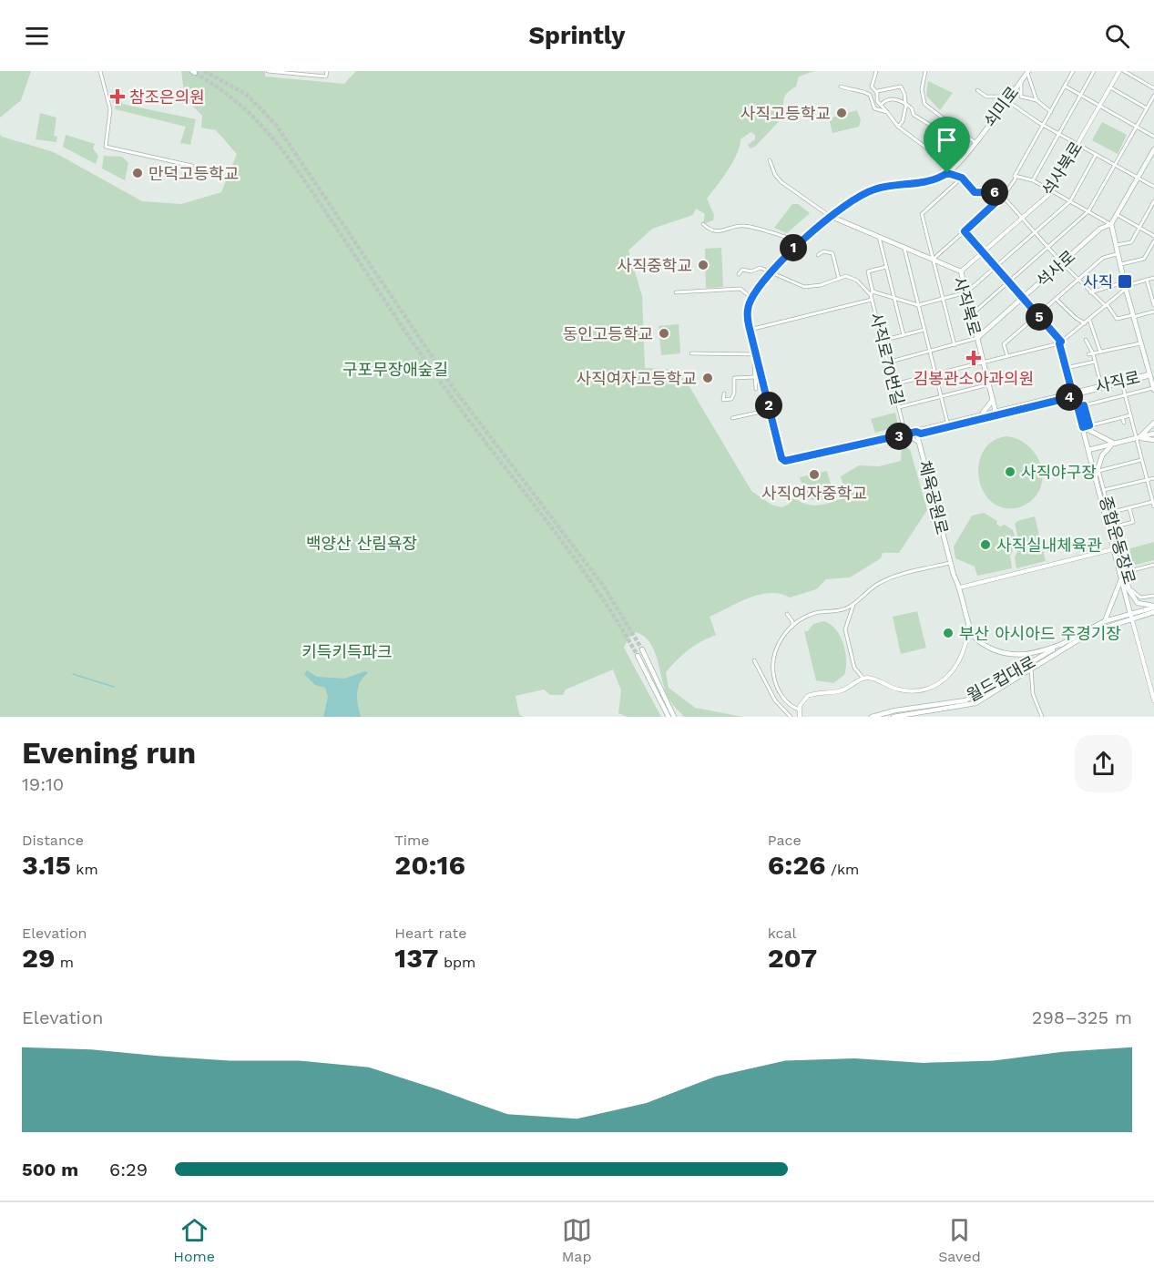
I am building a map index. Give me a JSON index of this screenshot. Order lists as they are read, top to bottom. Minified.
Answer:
{"streets":{"main road":["쇠미로","석사로","사직북로","사직로","체육공원로","종합운동장로","월드컵대로"],"street":["석사북로","사직로70번길"]},"crossings":[["쇠미로","사직북로"],["석사북로","사직북로"],["석사로","사직북로"],["사직북로","사직로"],["사직로70번길","사직로"],["사직로","체육공원로"],["사직로","종합운동장로"],["체육공원로","월드컵대로"],["종합운동장로","월드컵대로"]],"parks":["구포무장애숲길","백양산 산림욕장","키득키득파크"],"places":{"health":["참조은의원","김봉관소아과의원"],"other":["사직고등학교","만덕고등학교","사직중학교","동인고등학교","사직여자고등학교","사직야구장","사직여자중학교","사직실내체육관","부산 아시아드 주경기장"],"transit":["사직"]},"page":{"header":"Sprintly","pins":["6","1","5","4","2","3"],"heading":["Evening run","19:10"],"stats":[["Distance","3.15 km"],["Time","20:16"],["Pace","6:26 /km"],["Elevation","29 m"],["Heart rate","137 bpm"],["kcal","207"]],"chart":["Elevation","298–325 m"],"list":[{"name":"500 m","note":"6:29"}],"tabs":["Home","Map","Saved"]}}
